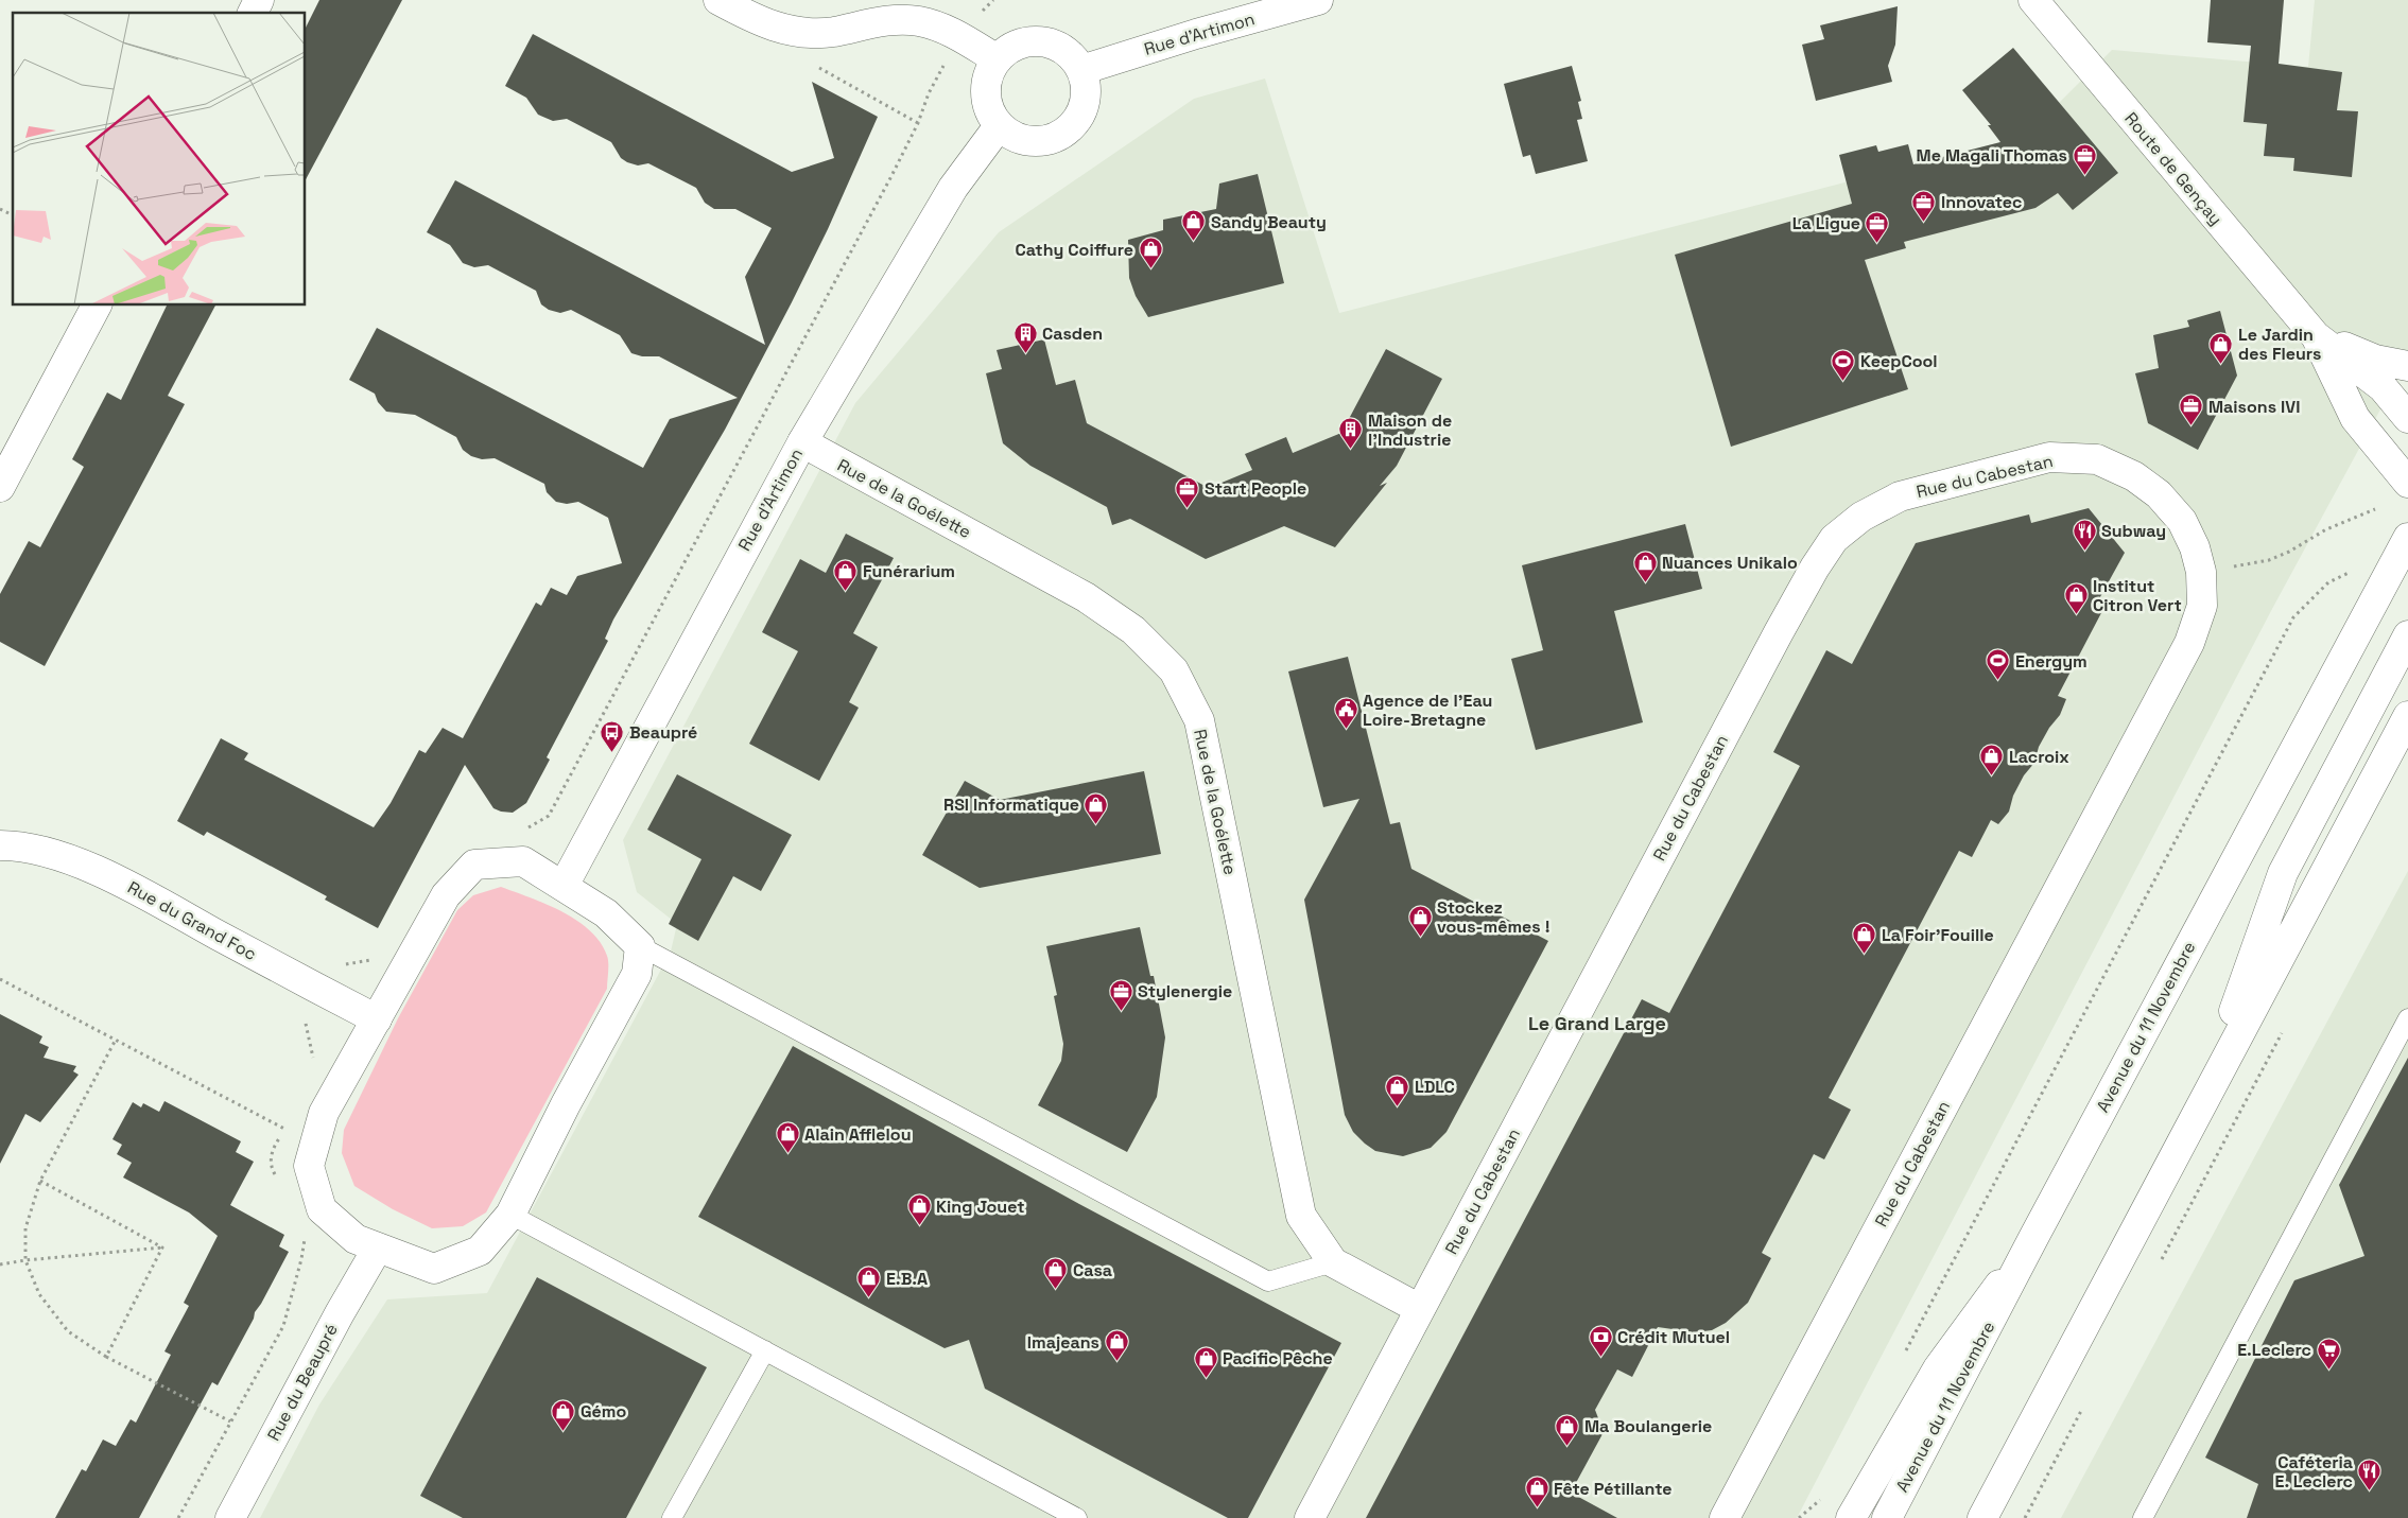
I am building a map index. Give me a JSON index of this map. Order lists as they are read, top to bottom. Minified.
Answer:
{"streets":{"street":["Rue d'Artimon","Route de Gençay","Rue du Cabestan","Rue de la Goélette","Rue du Grand Foc","Avenue du 11 Novembre","Rue du Beaupré"]},"crossings":[["Rue d'Artimon","Rue de la Goélette"],["Rue du Cabestan","Rue de la Goélette"]],"districts":["Le Grand Large"],"places":{"office":["Me Magali Thomas","Innovatec","La Ligue","Maisons IVI","Start People","Stylenergie"],"shop":["Sandy Beauty","Cathy Coiffure","Le Jardin des Fleurs","Nuances Unikalo","Funérarium","Institut Citron Vert","Lacroix","RSI Informatique","Stockez vous-mêmes !","La Foir'Fouille","LDLC","Alain Afflelou","King Jouet","Casa","E.B.A","Imajeans","Pacific Pêche","Gémo","Ma Boulangerie","Fête Pétillante"],"building":["Casden","Maison de l'Industrie"],"sports":["KeepCool","Energym"],"restaurant":["Subway","Caféteria E. Leclerc"],"public building":["Agence de l'Eau Loire-Bretagne"],"bus stop":["Beaupré"],"bank":["Crédit Mutuel"],"supermarket":["E.Leclerc"]}}
